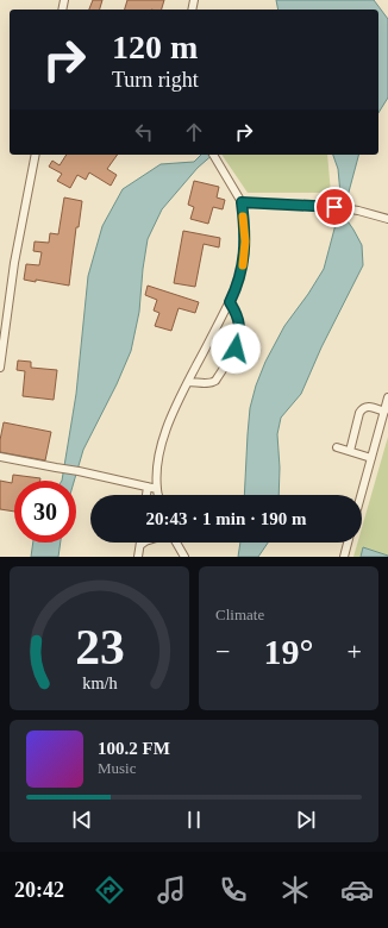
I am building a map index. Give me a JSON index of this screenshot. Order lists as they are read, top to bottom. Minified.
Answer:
{"page":{"turn":["120 m","Turn right"],"limit":"30","trip":"20:43 · 1 min · 190 m","tile":"Climate","heat":["−","19°","+"],"song":["100.2 FM","Music"],"tabs":"20:42","gauge":["23","km/h"]}}
